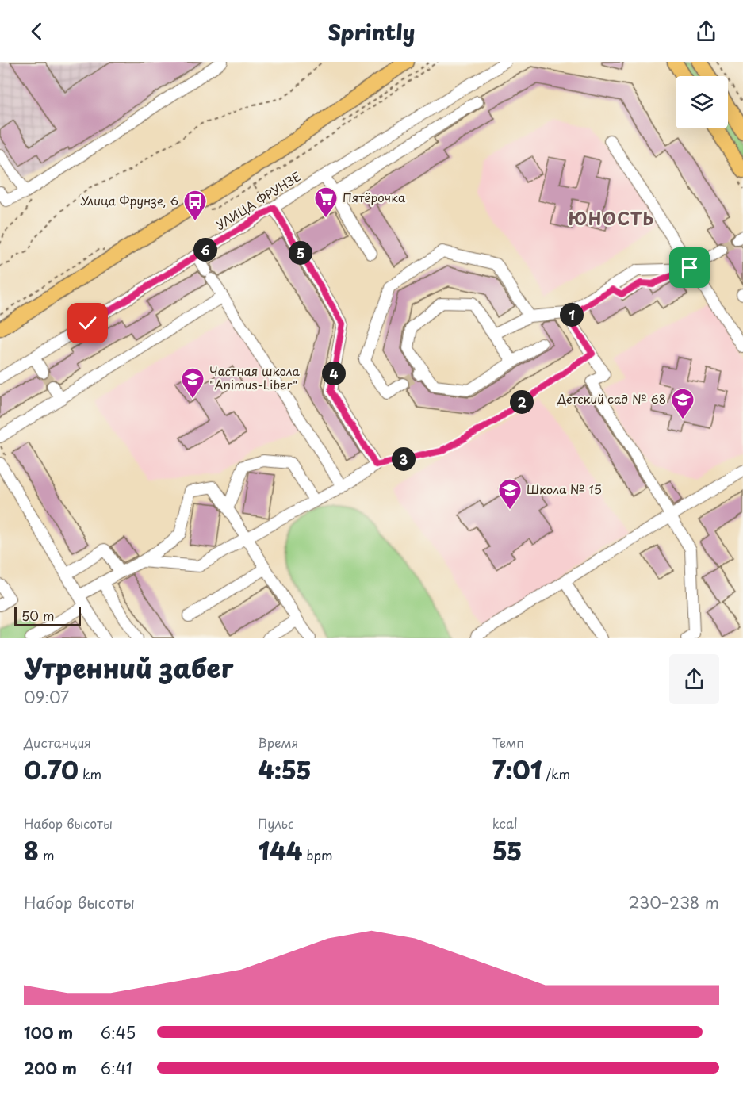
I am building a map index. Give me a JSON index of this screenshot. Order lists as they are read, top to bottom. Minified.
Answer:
{"streets":{"street":["УЛИЦА ФРУНЗЕ"]},"districts":["ЮНОСТЬ"],"places":{"supermarket":["Пятёрочка"],"bus stop":["Улица Фрунзе, 6"],"school or university":["Частная школа \"Animus-Liber\"","Детский сад № 68","Школа № 15"]},"scale_bar":"50 m","page":{"header":"Sprintly","pins":["6","5","1","4","2","3"],"scale":"50 m","heading":["Утренний забег","09:07"],"stats":[["Дистанция","0.70 km"],["Время","4:55"],["Темп","7:01 /km"],["Набор высоты","8 m"],["Пульс","144 bpm"],["kcal","55"]],"chart":["Набор высоты","230–238 m"],"list":[{"name":"100 m","note":"6:45"},{"name":"200 m","note":"6:41"}]}}
